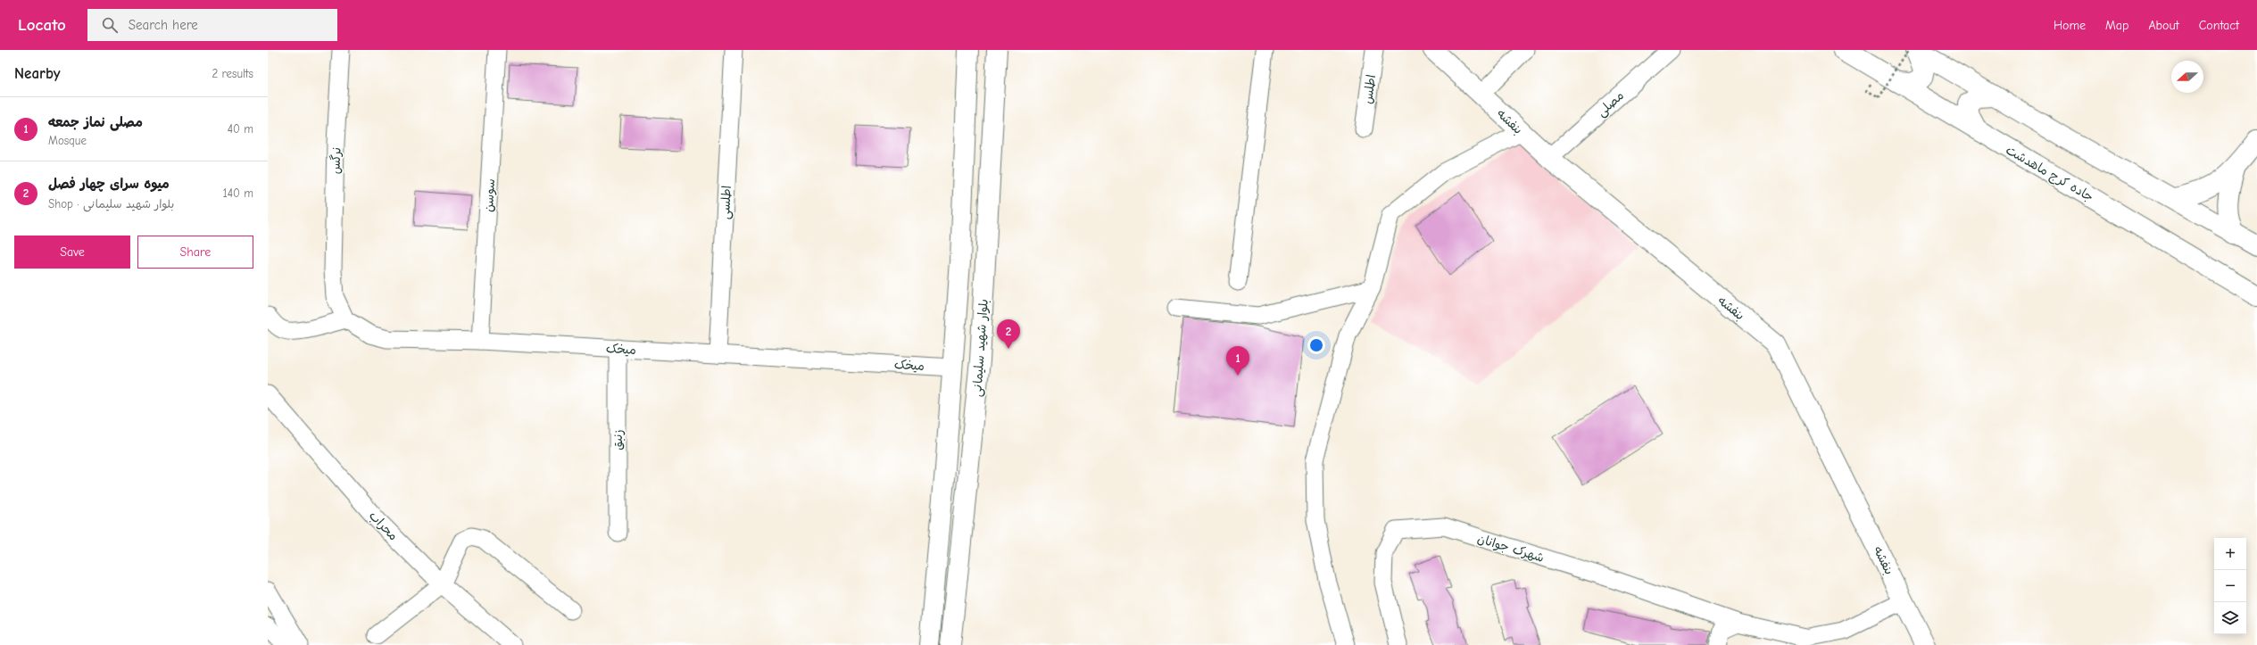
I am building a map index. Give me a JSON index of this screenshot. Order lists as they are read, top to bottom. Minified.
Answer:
{"streets":{"main road":["بنفشه","جاده کرج ماهدشت","بلوار شهید سلیمانی"],"street":["اطلس","مصلی","نرگس","سوسن","اطلسی","میخک","زنبق","محراب","شهرک جوانان"]},"crossings":[["مصلی","بنفشه"],["بنفشه","شهرک جوانان"],["نرگس","میخک"],["سوسن","میخک"],["اطلسی","میخک"],["بلوار شهید سلیمانی","میخک"],["میخک","زنبق"]],"north":"left","page":{"header":"Locato","search":"Search here","nav":["Home","Map","About","Contact"],"heading":["Nearby","2 results"],"list":[{"mark":"1","name":"مصلی نماز جمعه","note":"Mosque","value":"40 m"},{"mark":"2","name":"میوه سرای چهار فصل","note":"Shop · بلوار شهید سلیمانی","value":"140 m"}],"buttons":["Save","Share"],"pins":["2","1"],"map_buttons":["+","−"]}}
